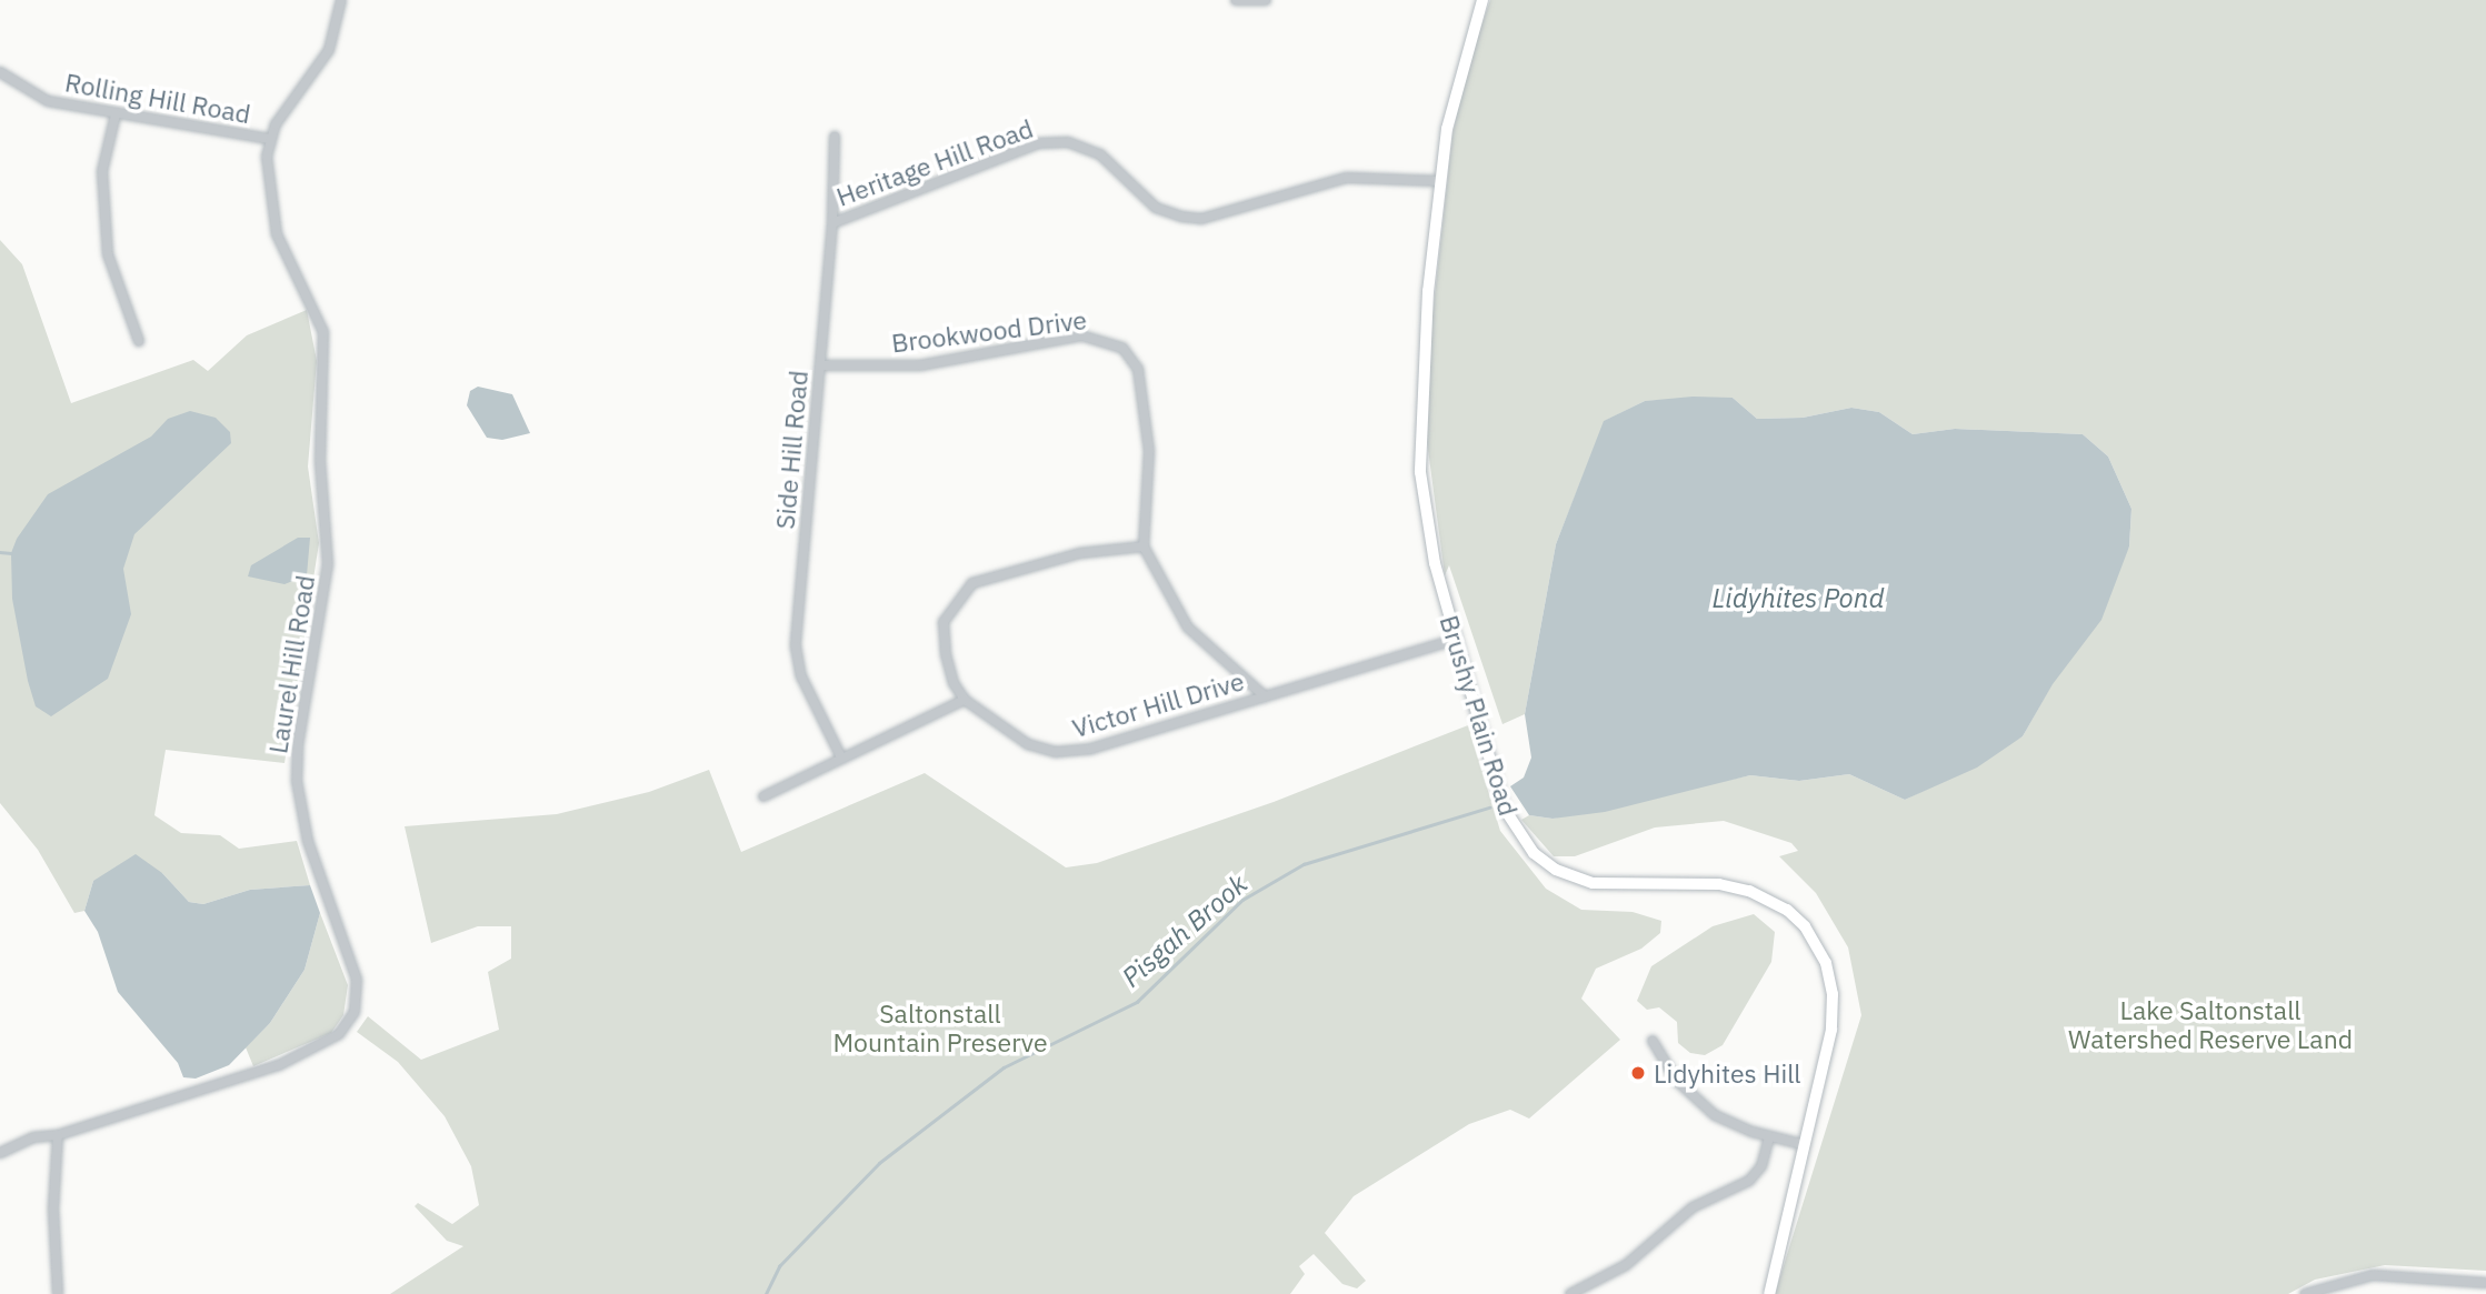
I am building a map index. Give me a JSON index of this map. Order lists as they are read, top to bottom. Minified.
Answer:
{"streets":{"main road":["Brushy Plain Road"],"street":["Rolling Hill Road","Heritage Hill Road","Brookwood Drive","Side Hill Road","Laurel Hill Road","Victor Hill Drive"]},"crossings":[["Rolling Hill Road","Laurel Hill Road"],["Heritage Hill Road","Side Hill Road"],["Heritage Hill Road","Brushy Plain Road"],["Brookwood Drive","Side Hill Road"],["Brookwood Drive","Victor Hill Drive"]],"water":["Lidyhites Pond","Pisgah Brook"],"parks":["Lake Saltonstall Watershed Reserve Land","Saltonstall Mountain Preserve"],"places":["Lidyhites Hill"]}
